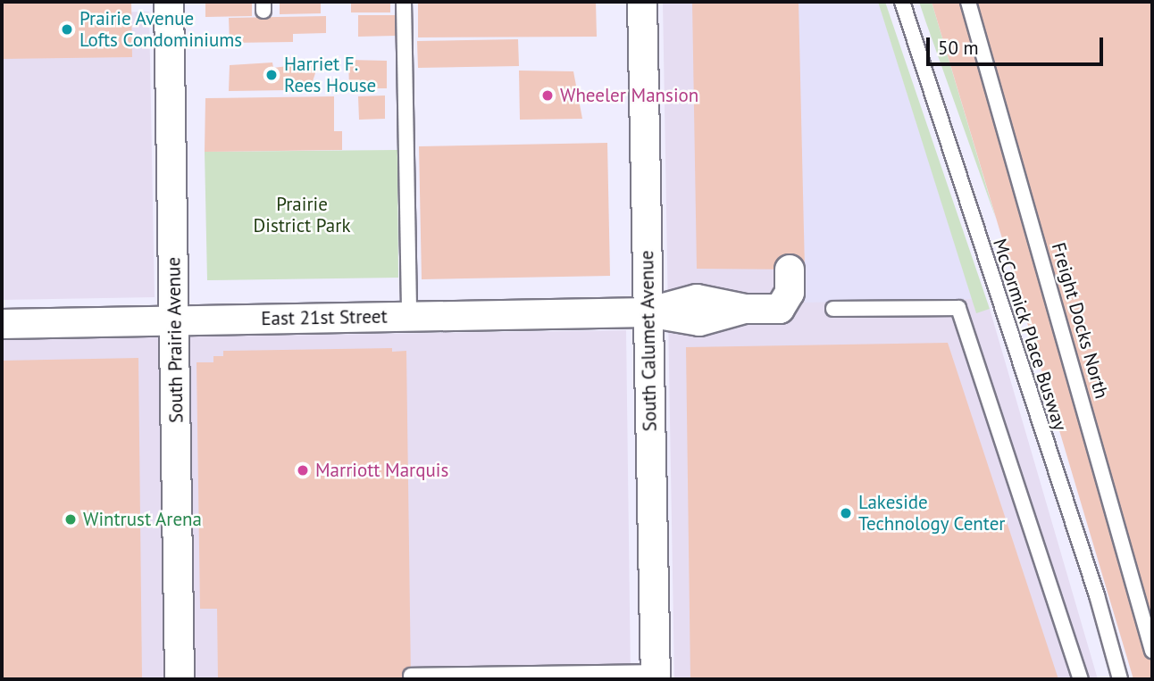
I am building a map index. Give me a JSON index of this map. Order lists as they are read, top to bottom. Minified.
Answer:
{"streets":{"street":["East 21st Street","South Prairie Avenue","South Calumet Avenue"],"lane":["Freight Docks North","McCormick Place Busway"]},"crossings":[["East 21st Street","South Prairie Avenue"],["East 21st Street","South Calumet Avenue"]],"parks":["Prairie District Park"],"places":["Prairie Avenue Lofts Condominiums","Harriet F. Rees House","Wheeler Mansion","Marriott Marquis","Lakeside Technology Center","Wintrust Arena"],"scale_bar":"50 m"}
